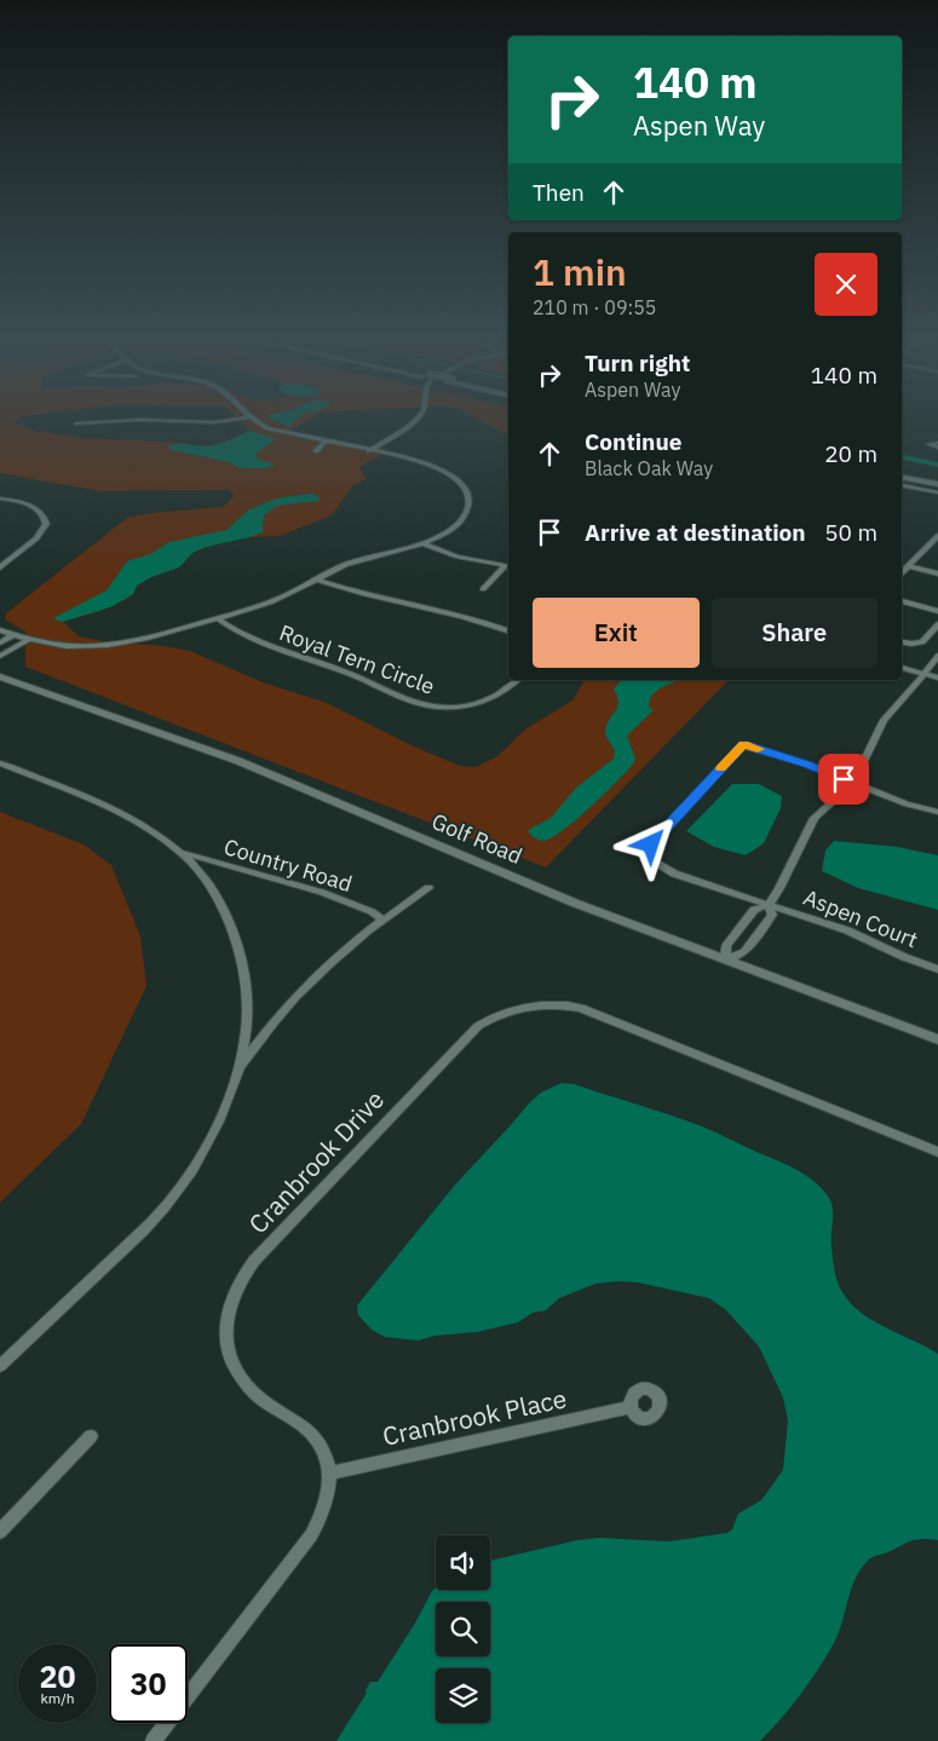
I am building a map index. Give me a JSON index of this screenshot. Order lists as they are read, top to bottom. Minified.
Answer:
{"streets":{"main road":["Golf Road"],"street":["Royal Tern Circle","Country Road","Aspen Court","Cranbrook Drive","Cranbrook Place"]},"crossings":[["Cranbrook Drive","Cranbrook Place"]],"page":{"turn":["140 m","Aspen Way"],"then":"Then","heading":["1 min","210 m · 09:55"],"list":[{"name":"Turn right","note":"Aspen Way","value":"140 m"},{"name":"Continue","note":"Black Oak Way","value":"20 m"},{"name":"Arrive at destination","value":"50 m"}],"buttons":["Exit","Share"],"speed":"20 km/h","limit":"30"}}
